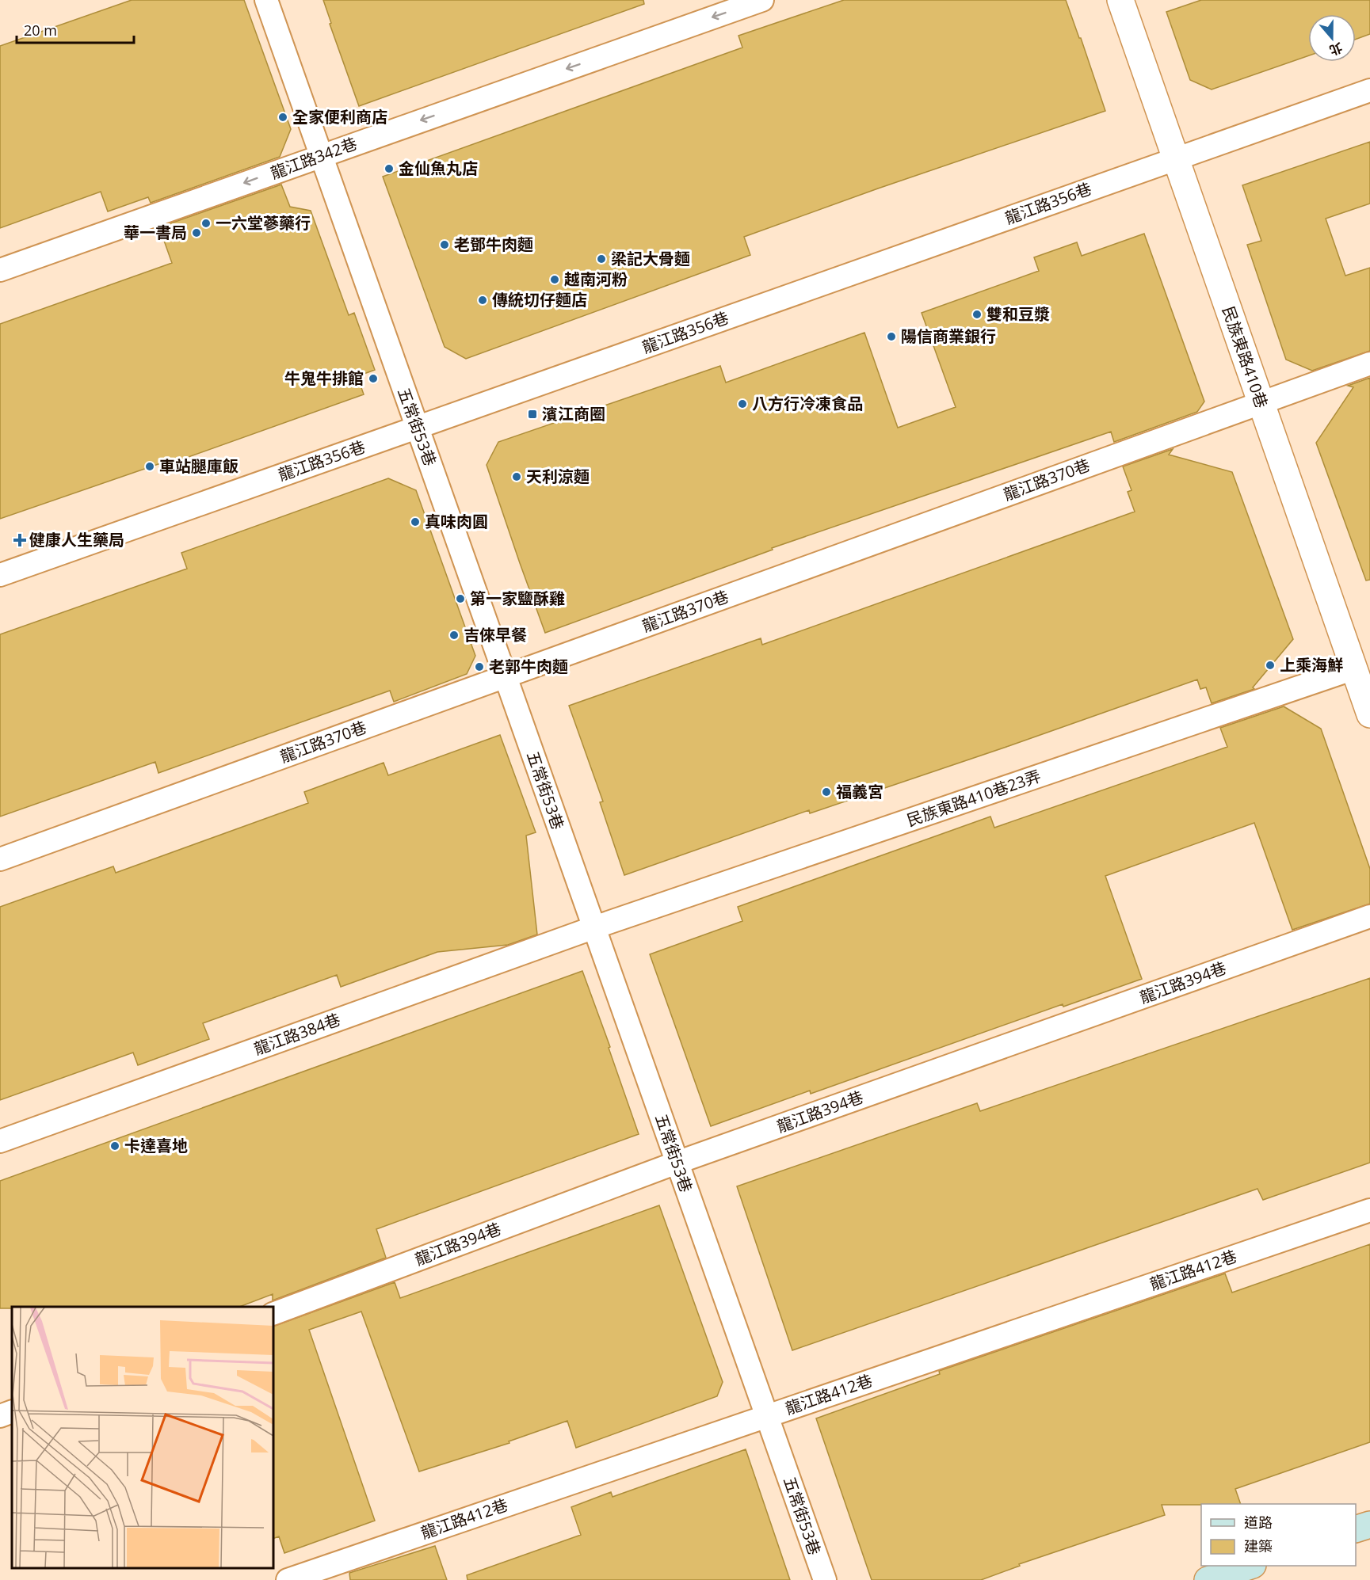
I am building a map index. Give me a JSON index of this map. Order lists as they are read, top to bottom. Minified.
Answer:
{"streets":{"street":["民族東路410巷"],"lane":["龍江路342巷","龍江路356巷","五常街53巷","龍江路370巷","民族東路410巷23弄","龍江路394巷","龍江路384巷","龍江路412巷"]},"crossings":[["龍江路342巷","五常街53巷"],["龍江路356巷","民族東路410巷"],["龍江路356巷","五常街53巷"],["民族東路410巷","龍江路370巷"],["民族東路410巷","民族東路410巷23弄"],["五常街53巷","龍江路370巷"],["五常街53巷","民族東路410巷23弄"],["五常街53巷","龍江路394巷"],["五常街53巷","龍江路384巷"],["五常街53巷","龍江路412巷"],["民族東路410巷23弄","龍江路384巷"]],"one_way":["龍江路342巷"],"places":{"other":["全家便利商店","金仙魚丸店","一六堂蔘藥行","華一書局","老鄧牛肉麵","梁記大骨麵","越南河粉","傳統切仔麵店","雙和豆漿","陽信商業銀行","牛鬼牛排館","八方行冷凍食品","車站腿庫飯","天利涼麵","真味肉圓","第一家鹽酥雞","吉倈早餐","上乘海鮮","老郭牛肉麵","福義宮","卡達喜地"],"transit":["濱江商圈"],"health":["健康人生藥局"]},"legend":["道路","建築"],"scale_bar":"20 m","north":"bottom"}
